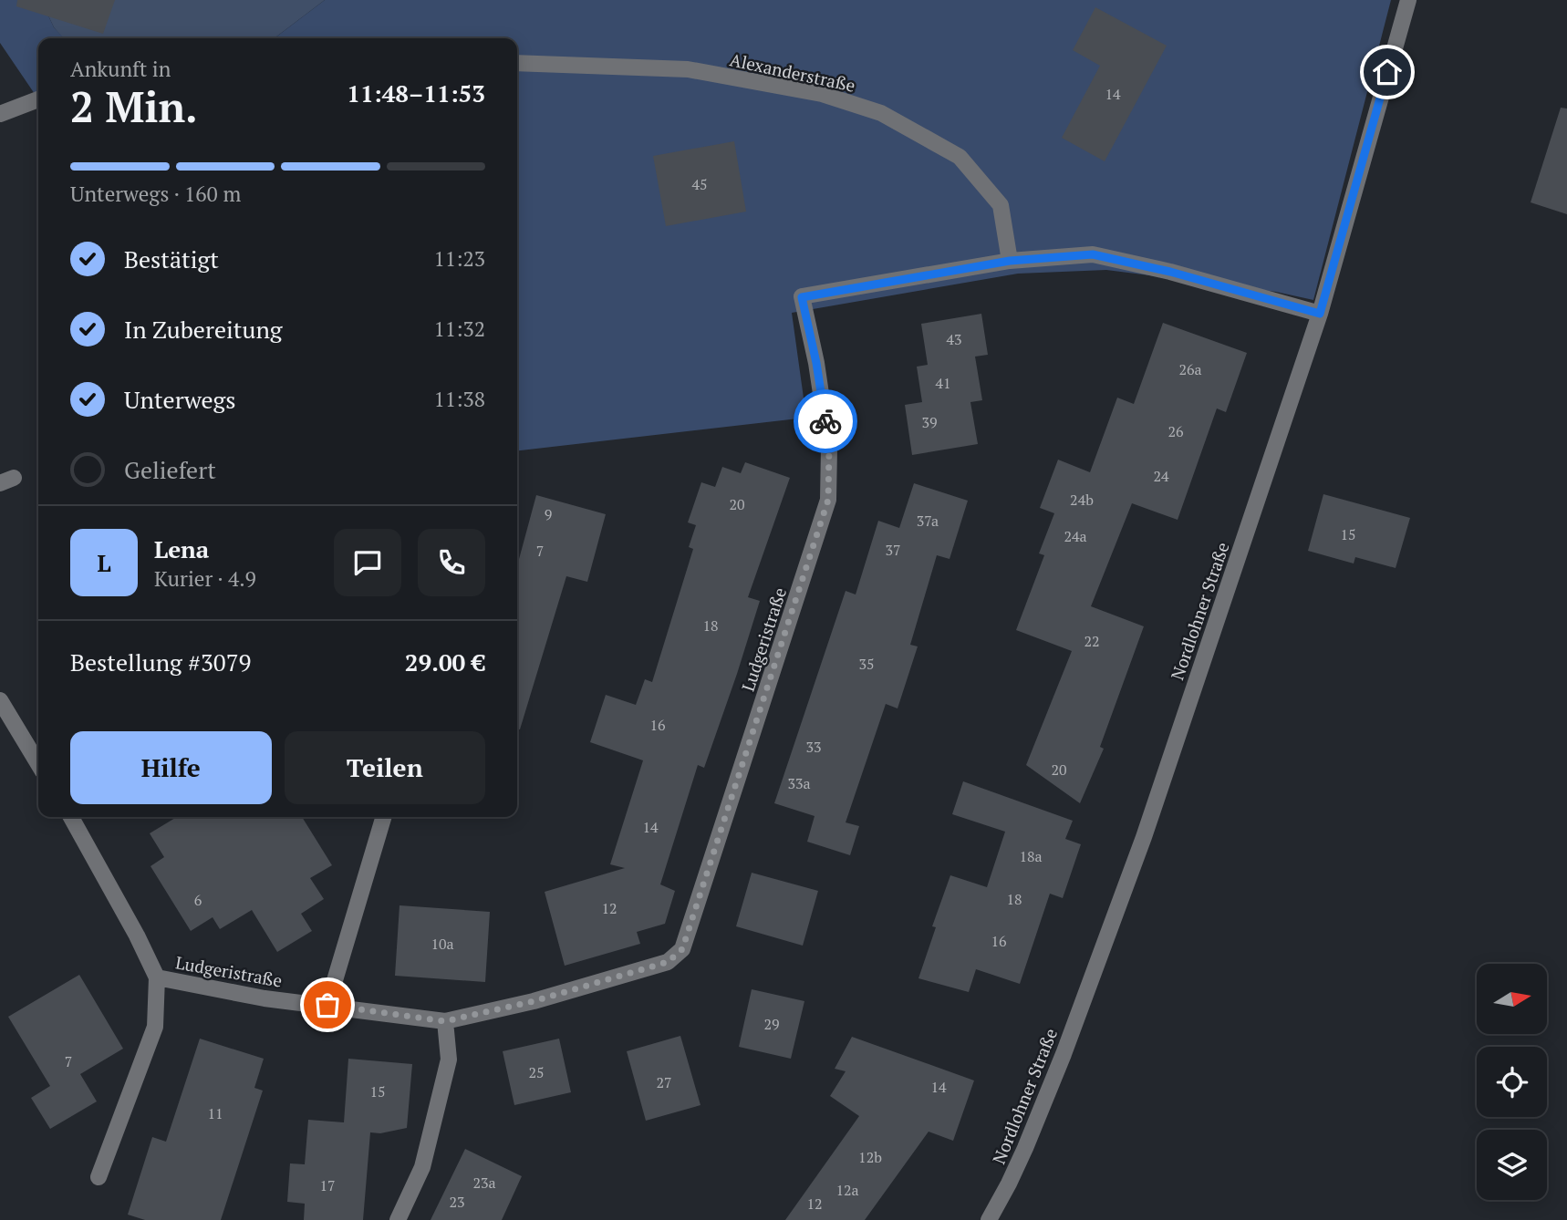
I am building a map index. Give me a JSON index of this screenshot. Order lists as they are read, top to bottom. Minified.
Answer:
{"streets":{"street":["Alexanderstraße","Nordlohner Straße","Ludgeristraße"]},"crossings":[["Alexanderstraße","Ludgeristraße"]],"house_numbers":["14","45","43","26a","41","39","26","24","24b","20","9","37a","15","24a","37","7","18","22","35","16","33","20","33a","14","18a","18","6","12","16","10a","29","7","25","27","14","15","11","12b","23a","17","12a","23","12"],"north":"right","page":{"heading":["2 Min.","Ankunft in","11:48–11:53"],"panel":["Lena","Kurier · 4.9","Bestellung #3079","29.00 €"],"bar":"Unterwegs · 160 m","list":[["Bestätigt","11:23"],["In Zubereitung","11:32"],["Unterwegs","11:38"],"Geliefert"],"round":"L","buttons":["Hilfe","Teilen"]}}
